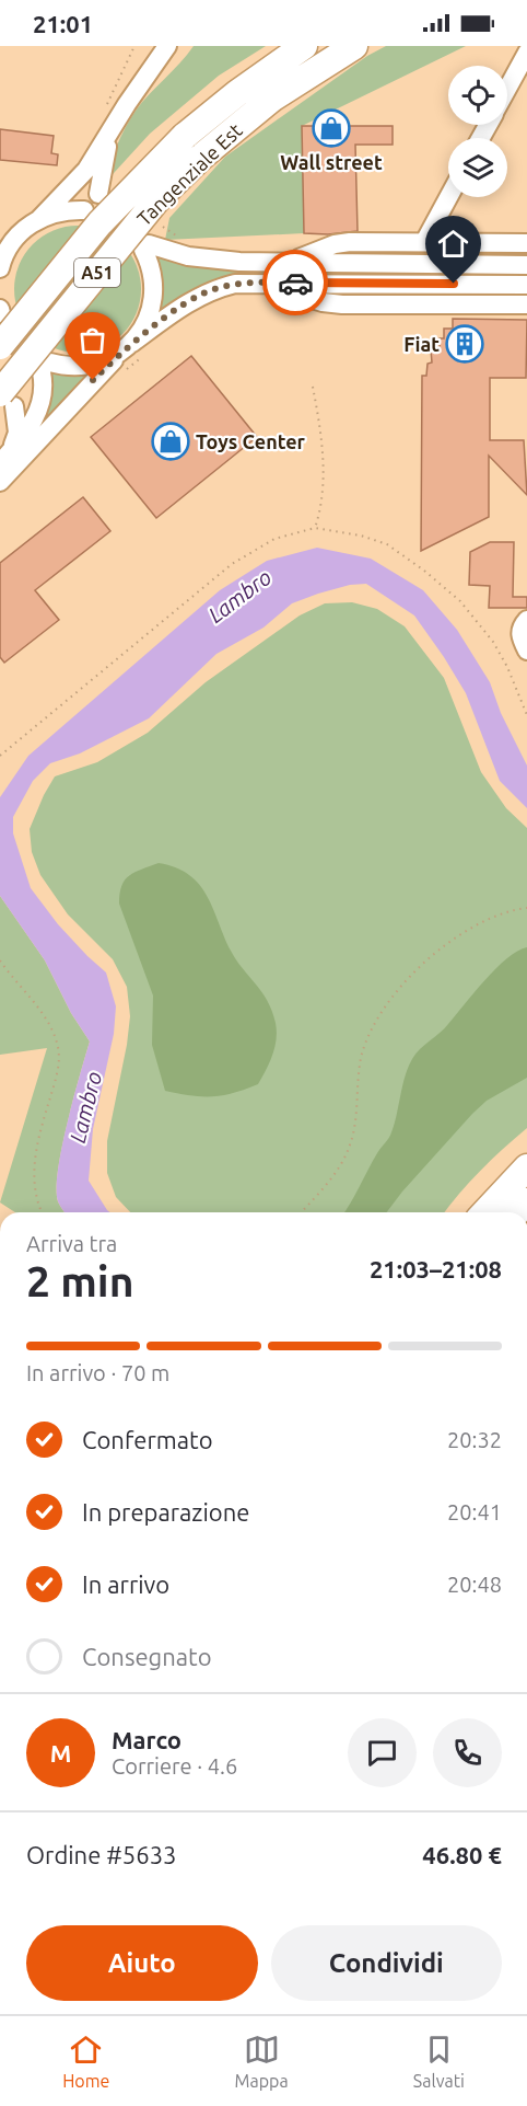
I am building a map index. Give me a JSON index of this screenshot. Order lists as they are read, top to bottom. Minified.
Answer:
{"streets":{"highway":["Tangenziale Est","A51"]},"water":["Lambro"],"places":{"shop":["Wall street","Toys Center"],"building":["Fiat"]},"page":{"status":"21:01","heading":["2 min","Arriva tra","21:03–21:08"],"panel":["Marco","Corriere · 4.6","Ordine #5633","46.80 €"],"bar":"In arrivo · 70 m","list":[["Confermato","20:32"],["In preparazione","20:41"],["In arrivo","20:48"],"Consegnato"],"round":"M","buttons":["Aiuto","Condividi"],"tabs":["Home","Mappa","Salvati"]}}
